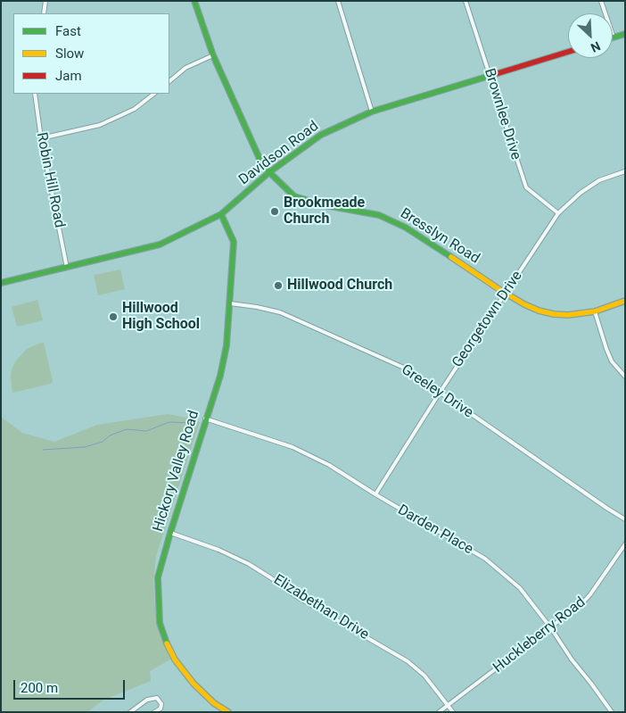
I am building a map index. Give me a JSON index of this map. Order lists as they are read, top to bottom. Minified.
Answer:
{"streets":{"street":["Brownlee Drive","Davidson Road","Robin Hill Road","Bresslyn Road","Georgetown Drive","Greeley Drive","Hickory Valley Road","Darden Place","Elizabethan Drive","Huckleberry Road"]},"crossings":[["Brownlee Drive","Davidson Road"],["Brownlee Drive","Georgetown Drive"],["Davidson Road","Robin Hill Road"],["Davidson Road","Bresslyn Road"],["Davidson Road","Hickory Valley Road"],["Bresslyn Road","Georgetown Drive"],["Georgetown Drive","Greeley Drive"],["Georgetown Drive","Darden Place"],["Greeley Drive","Hickory Valley Road"],["Hickory Valley Road","Darden Place"],["Hickory Valley Road","Elizabethan Drive"],["Darden Place","Huckleberry Road"],["Elizabethan Drive","Huckleberry Road"]],"places":["Brookmeade Church","Hillwood Church","Hillwood High School"],"legend":["Fast","Slow","Jam"],"scale_bar":"200 m","north":"bottom right"}
